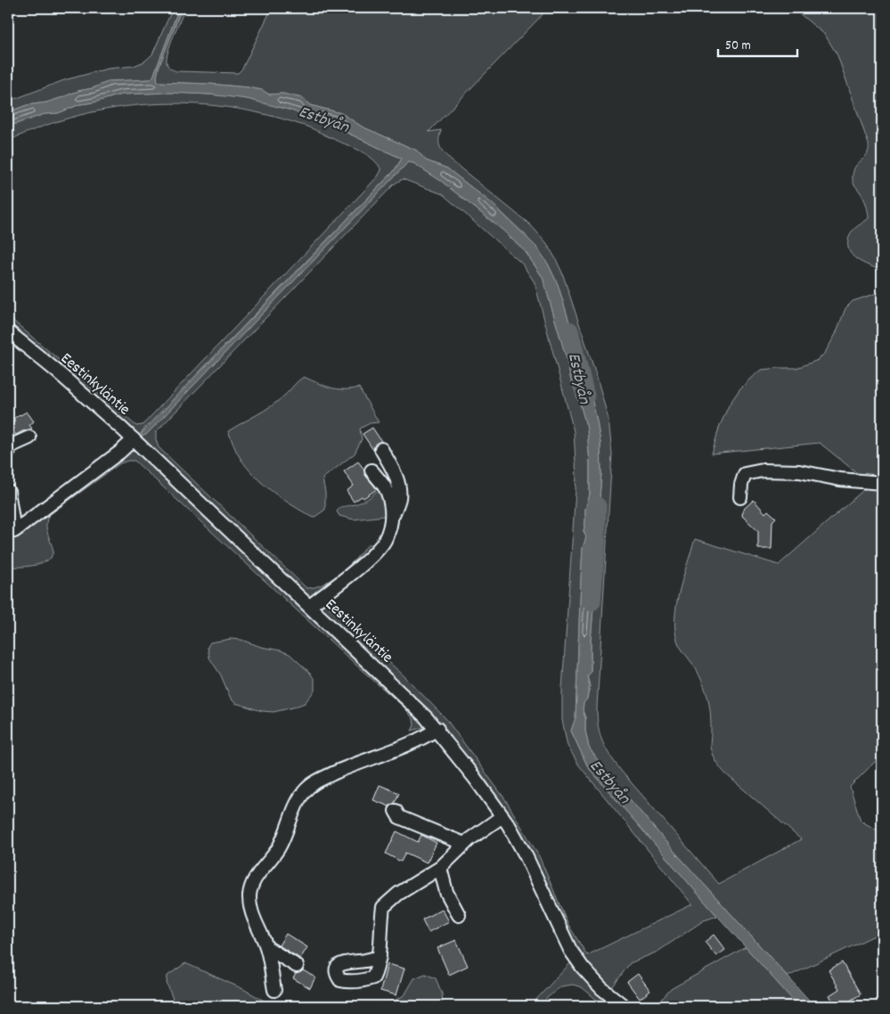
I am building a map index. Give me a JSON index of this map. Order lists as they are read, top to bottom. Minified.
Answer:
{"streets":{"street":["Eestinkyläntie"]},"water":["Estbyån"],"scale_bar":"50 m"}
